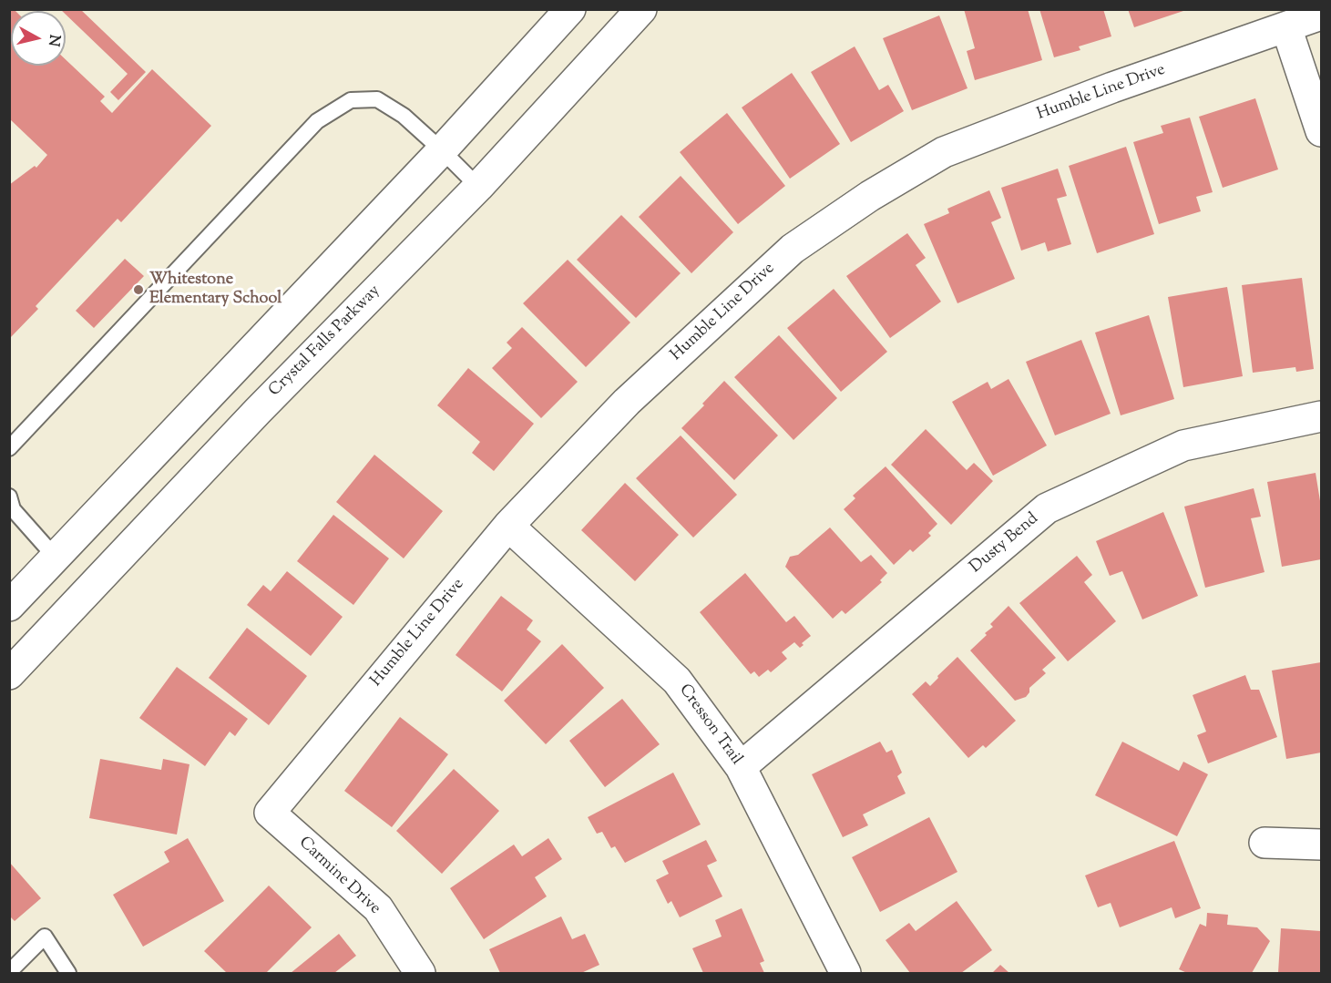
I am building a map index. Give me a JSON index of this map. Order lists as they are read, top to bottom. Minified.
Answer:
{"streets":{"street":["Humble Line Drive","Crystal Falls Parkway","Dusty Bend","Cresson Trail","Carmine Drive"]},"crossings":[["Humble Line Drive","Cresson Trail"],["Humble Line Drive","Carmine Drive"],["Dusty Bend","Cresson Trail"]],"places":["Whitestone Elementary School"],"north":"right"}
